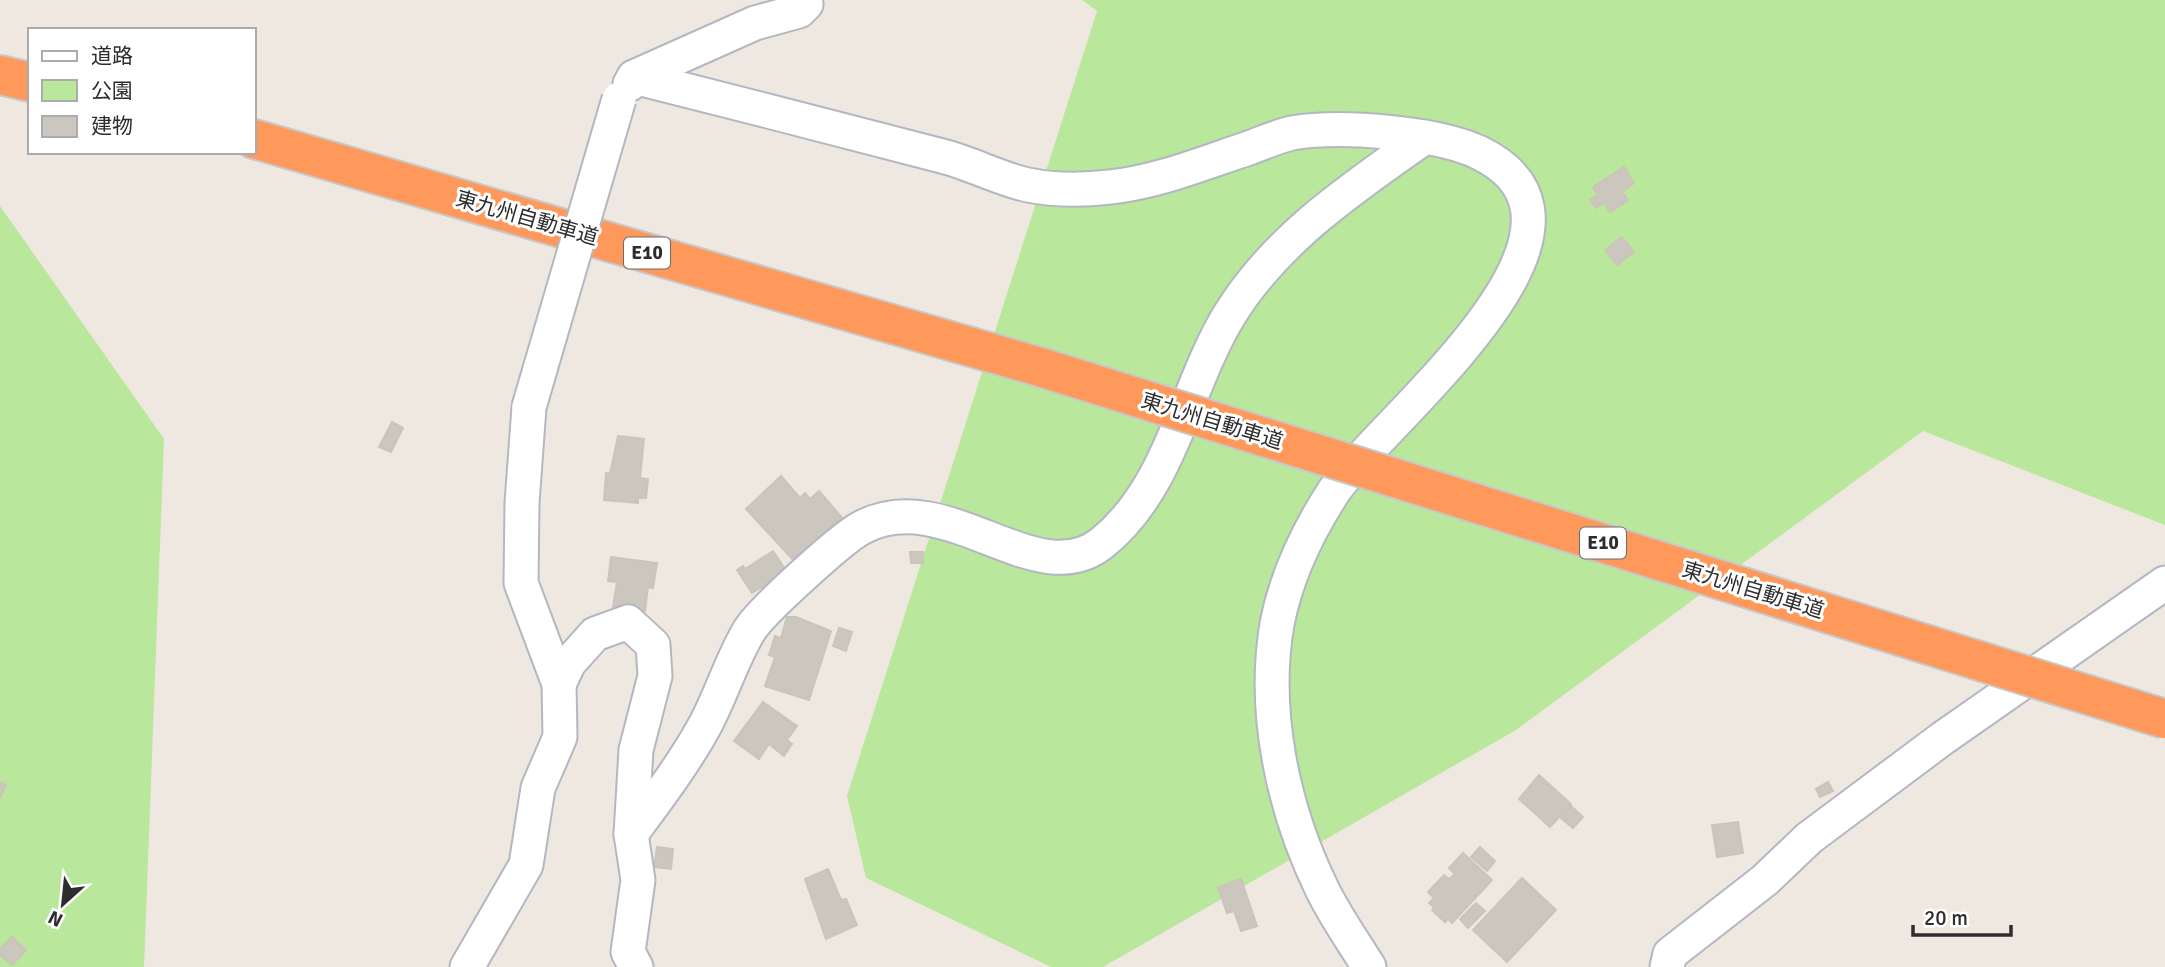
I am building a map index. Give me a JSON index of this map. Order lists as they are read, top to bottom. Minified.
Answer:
{"streets":{"highway":["東九州自動車道","E10"]},"legend":["道路","公園","建物"],"scale_bar":"20 m","north":"bottom left"}
